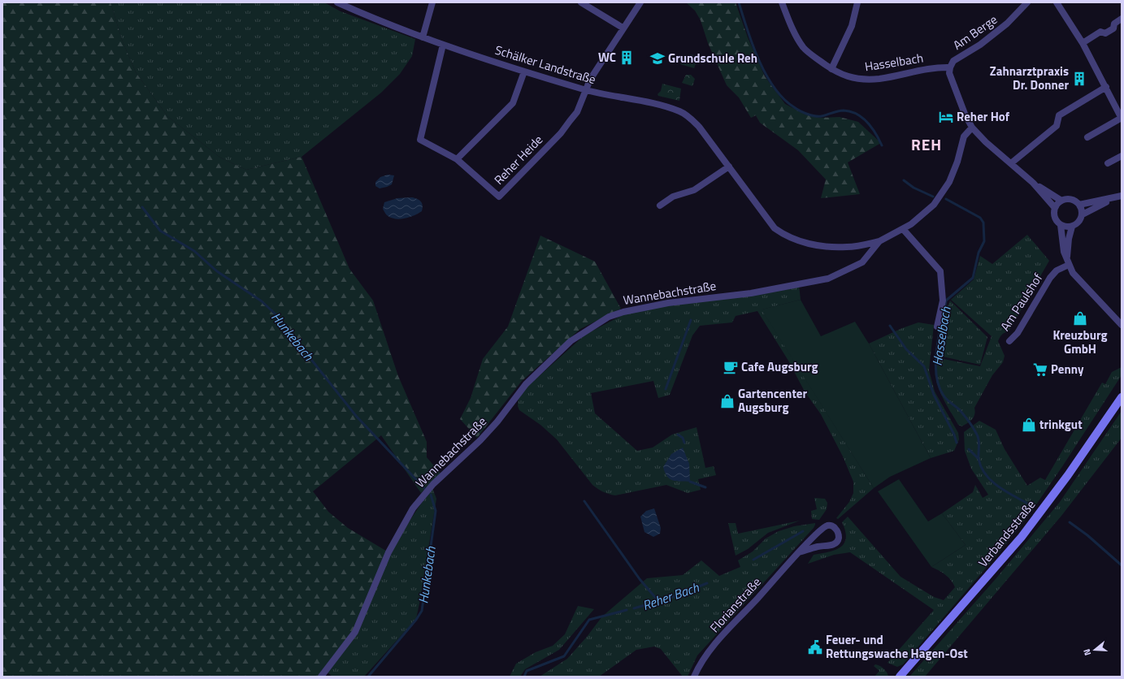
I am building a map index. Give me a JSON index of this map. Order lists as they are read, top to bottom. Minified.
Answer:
{"streets":{"main road":["Verbandsstraße"],"street":["Am Berge","Hasselbach","Schälker Landstraße","Reher Heide","Wannebachstraße","Am Paulshof","Florianstraße"]},"crossings":[["Am Berge","Hasselbach"],["Schälker Landstraße","Reher Heide"],["Schälker Landstraße","Wannebachstraße"]],"districts":["REH"],"water":["Hunkebach","Hasselbach","Reher Bach"],"places":{"building":["WC","Zahnarztpraxis Dr. Donner"],"school or university":["Grundschule Reh"],"hotel":["Reher Hof"],"shop":["Kreuzburg GmbH","Gartencenter Augsburg","trinkgut"],"cafe":["Cafe Augsburg"],"supermarket":["Penny"],"public building":["Feuer- und Rettungswache Hagen-Ost"]},"north":"left"}
